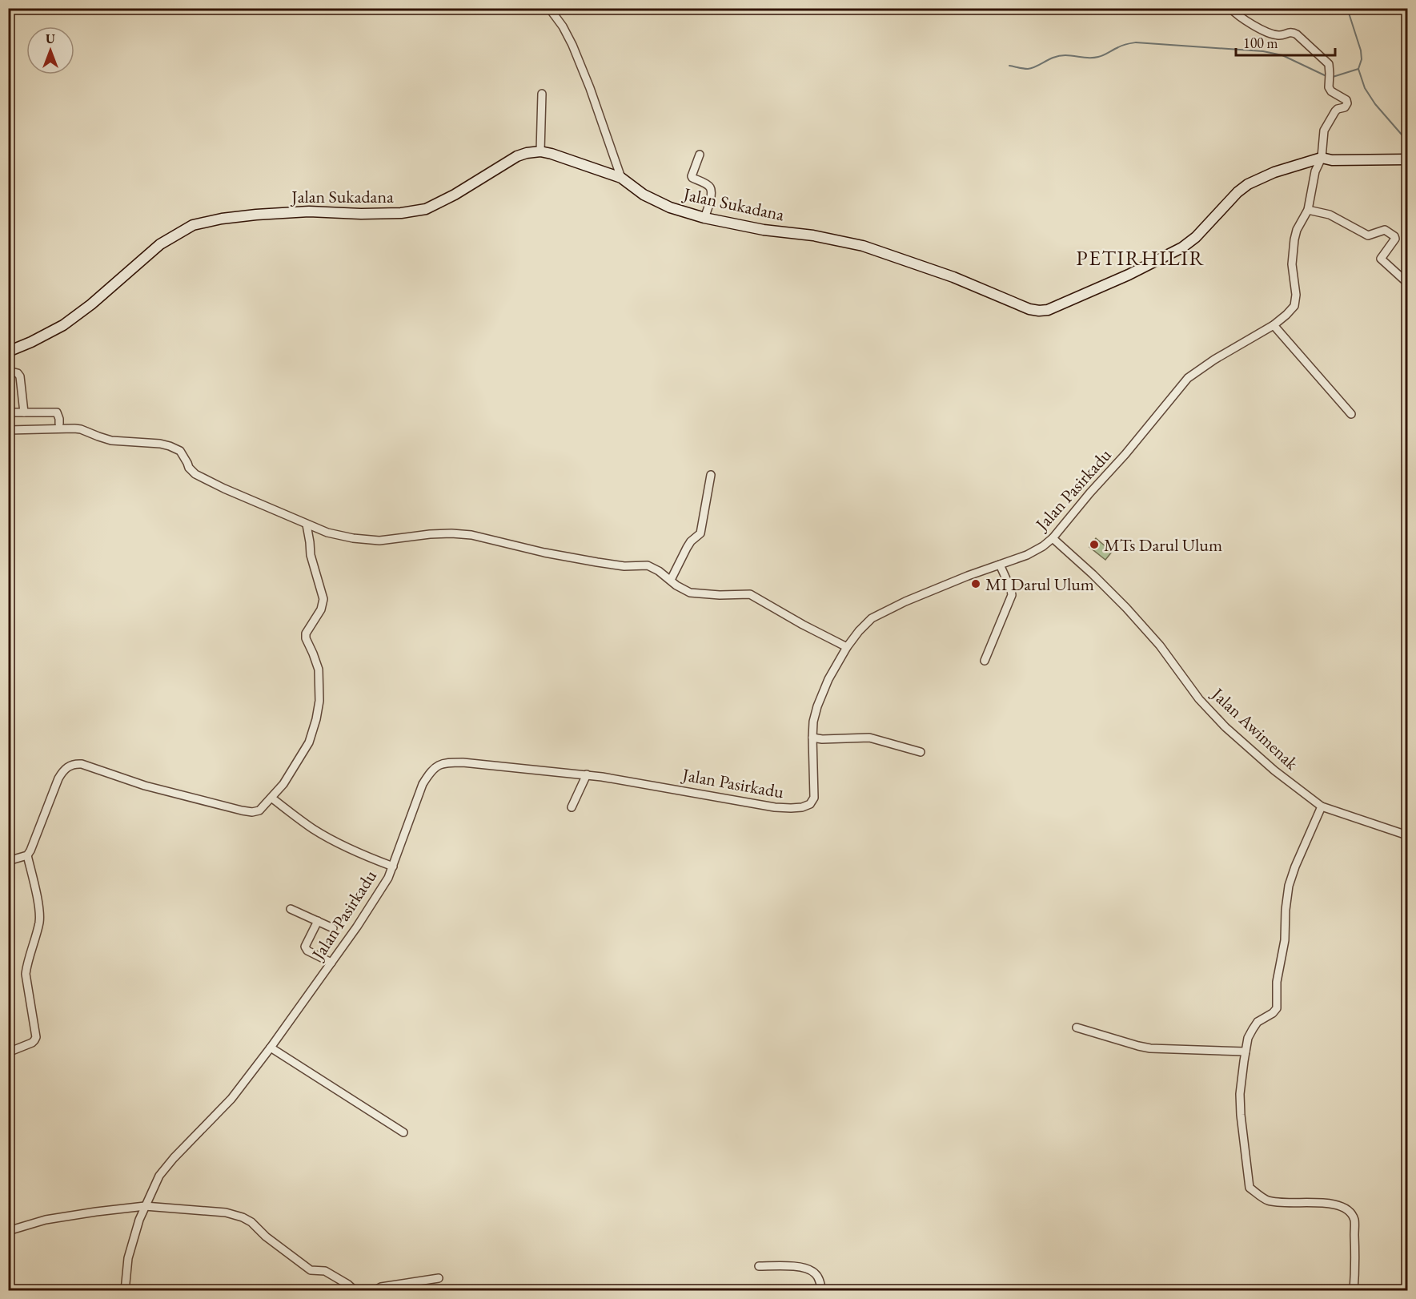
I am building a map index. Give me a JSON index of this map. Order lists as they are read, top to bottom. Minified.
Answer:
{"streets":{"main road":["Jalan Sukadana"],"street":["Jalan Pasirkadu","Jalan Awimenak"]},"crossings":[["Jalan Sukadana","Jalan Pasirkadu"],["Jalan Pasirkadu","Jalan Awimenak"]],"districts":["PETIRHILIR"],"places":["MTs Darul Ulum","MI Darul Ulum"],"scale_bar":"100 m","north":"top"}
